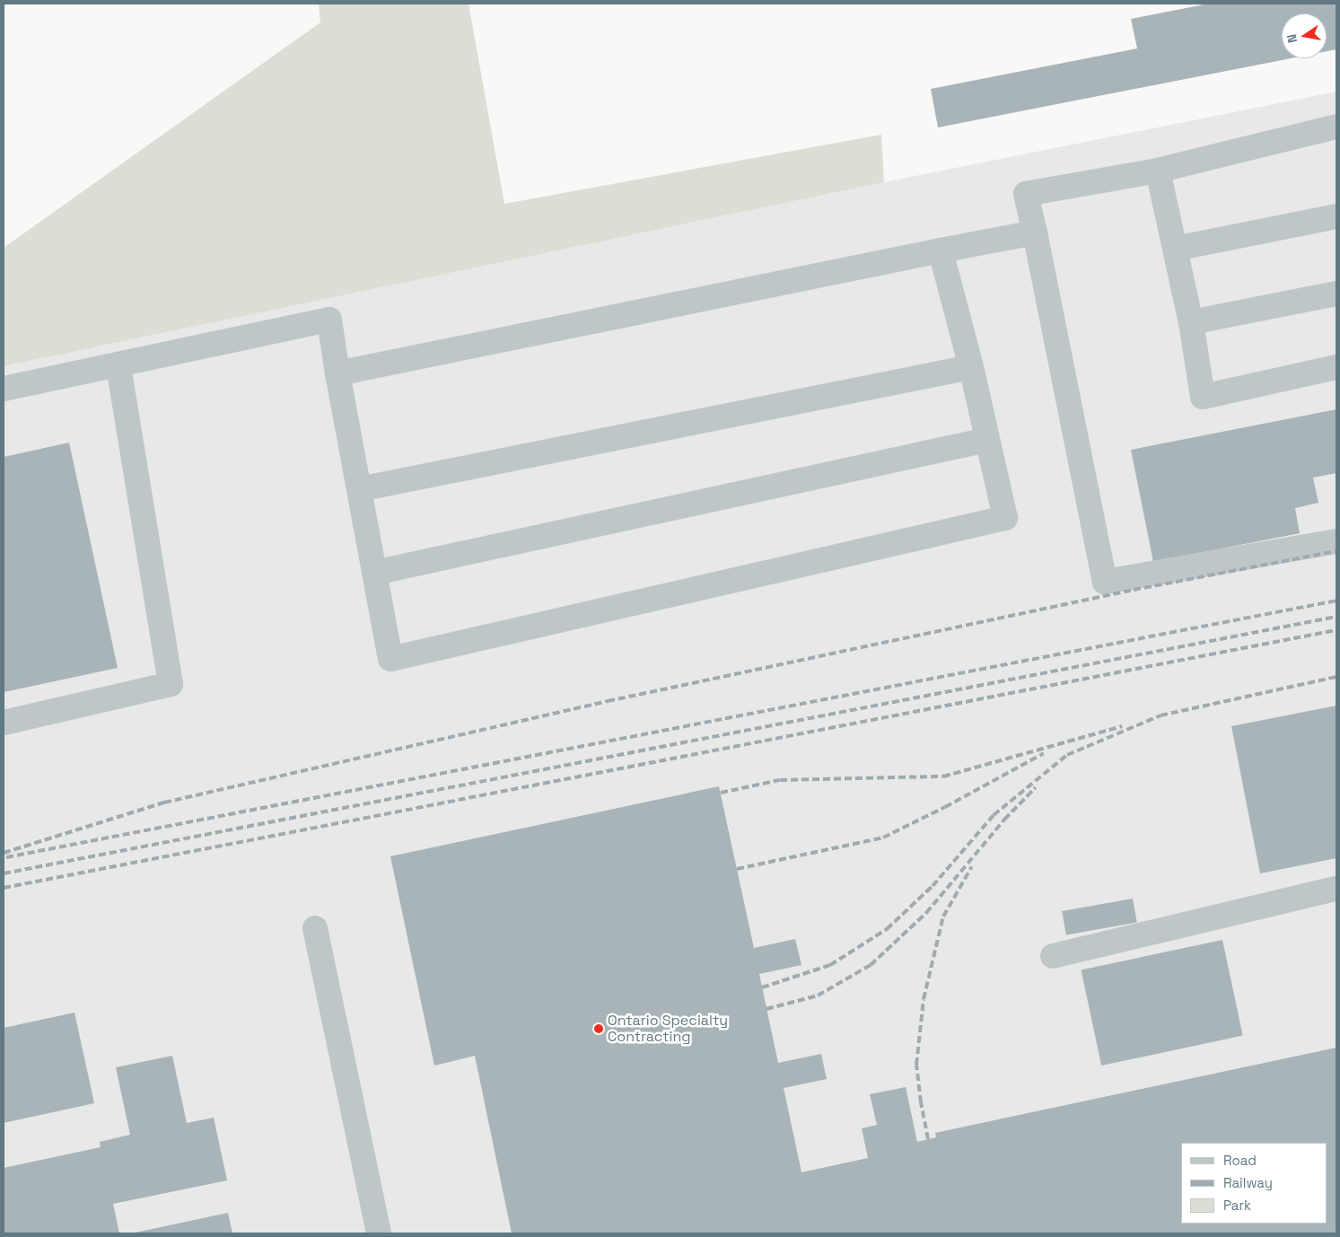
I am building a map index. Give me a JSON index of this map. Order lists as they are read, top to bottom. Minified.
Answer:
{"places":["Ontario Specialty Contracting"],"legend":["Road","Railway","Park"],"north":"left"}
